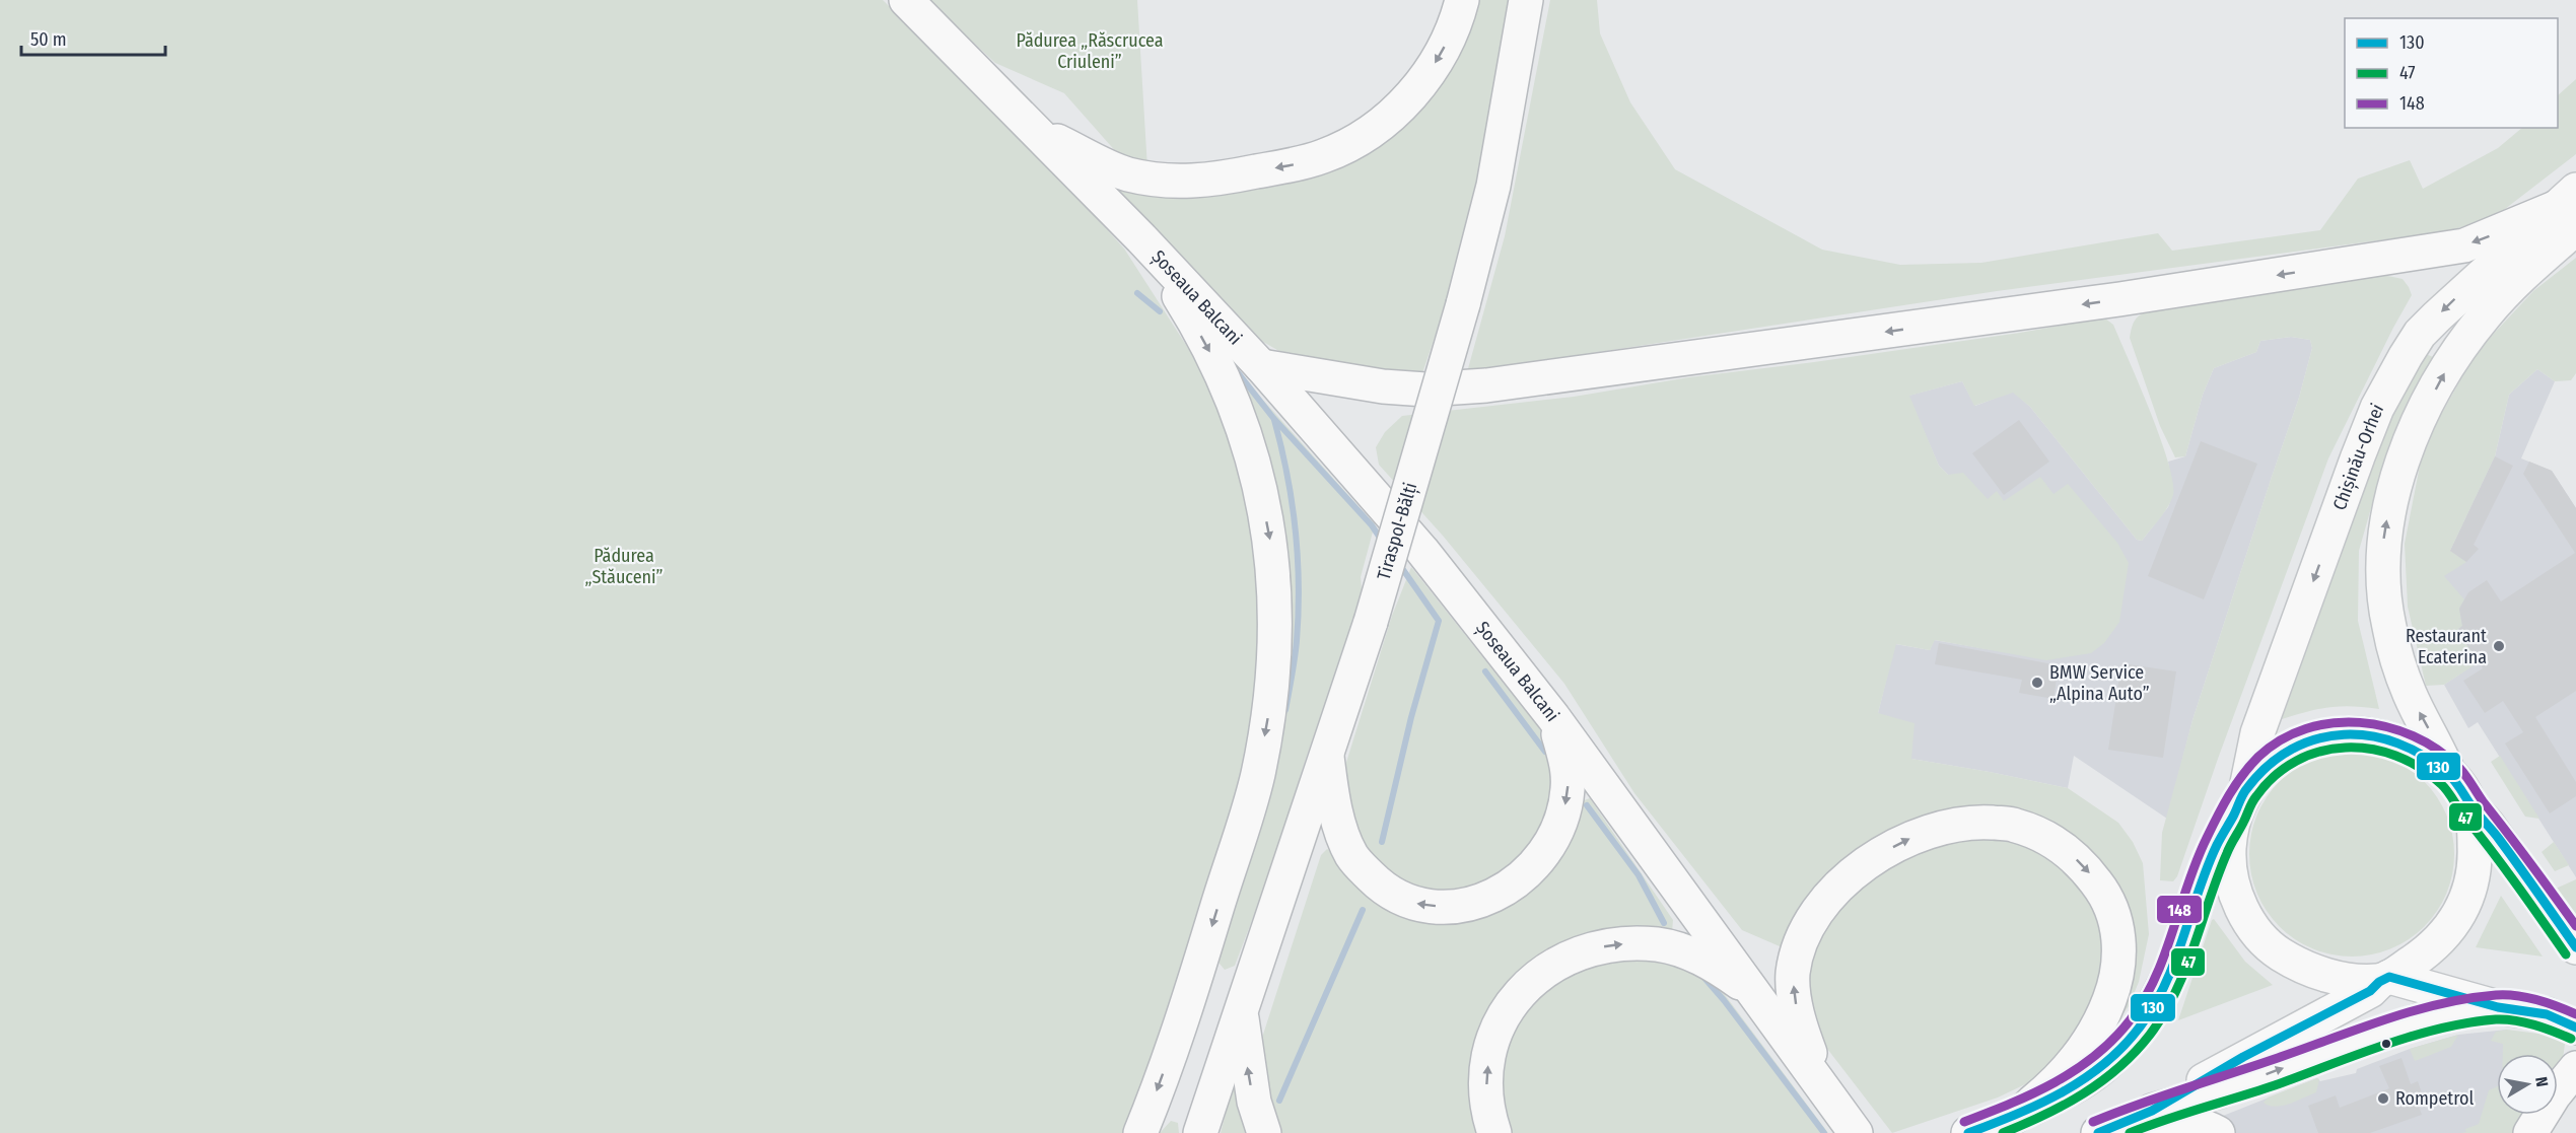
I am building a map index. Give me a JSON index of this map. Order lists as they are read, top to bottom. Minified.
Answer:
{"streets":{"main road":["Șoseaua Balcani","Chișinău-Orhei","Tiraspol-Bălți"]},"one_way":["Chișinău-Orhei"],"parks":["Pădurea „Răscrucea Criuleni”","Pădurea „Stăuceni”"],"places":["Restaurant Ecaterina","BMW Service „Alpina Auto”","Rompetrol"],"lines":["transit line 148","transit line 130","transit line 47"],"legend":["130","47","148"],"scale_bar":"50 m","north":"right"}
